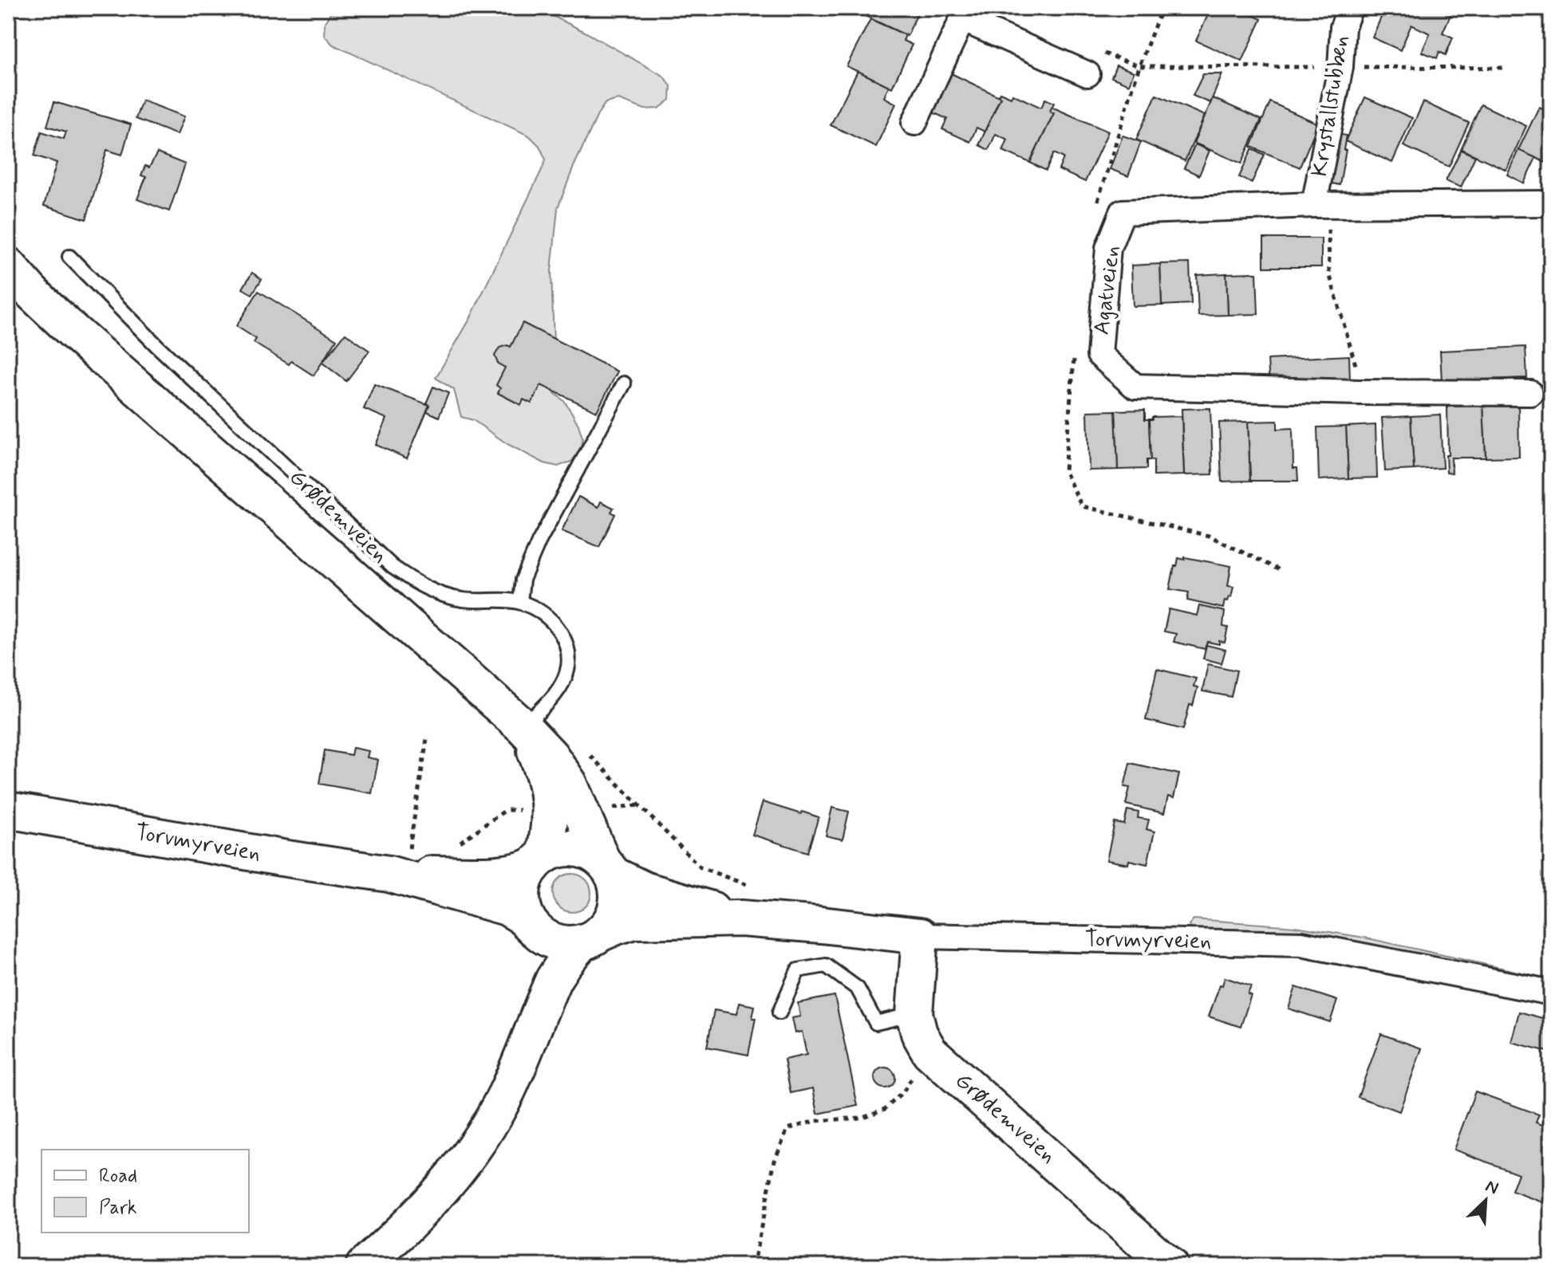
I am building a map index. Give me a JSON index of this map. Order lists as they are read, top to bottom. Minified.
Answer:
{"streets":{"main road":["Grødemveien","Torvmyrveien"],"street":["Krystallstubben","Agatveien"]},"crossings":[["Grødemveien","Torvmyrveien"]],"legend":["Road","Park"],"north":"top right"}
